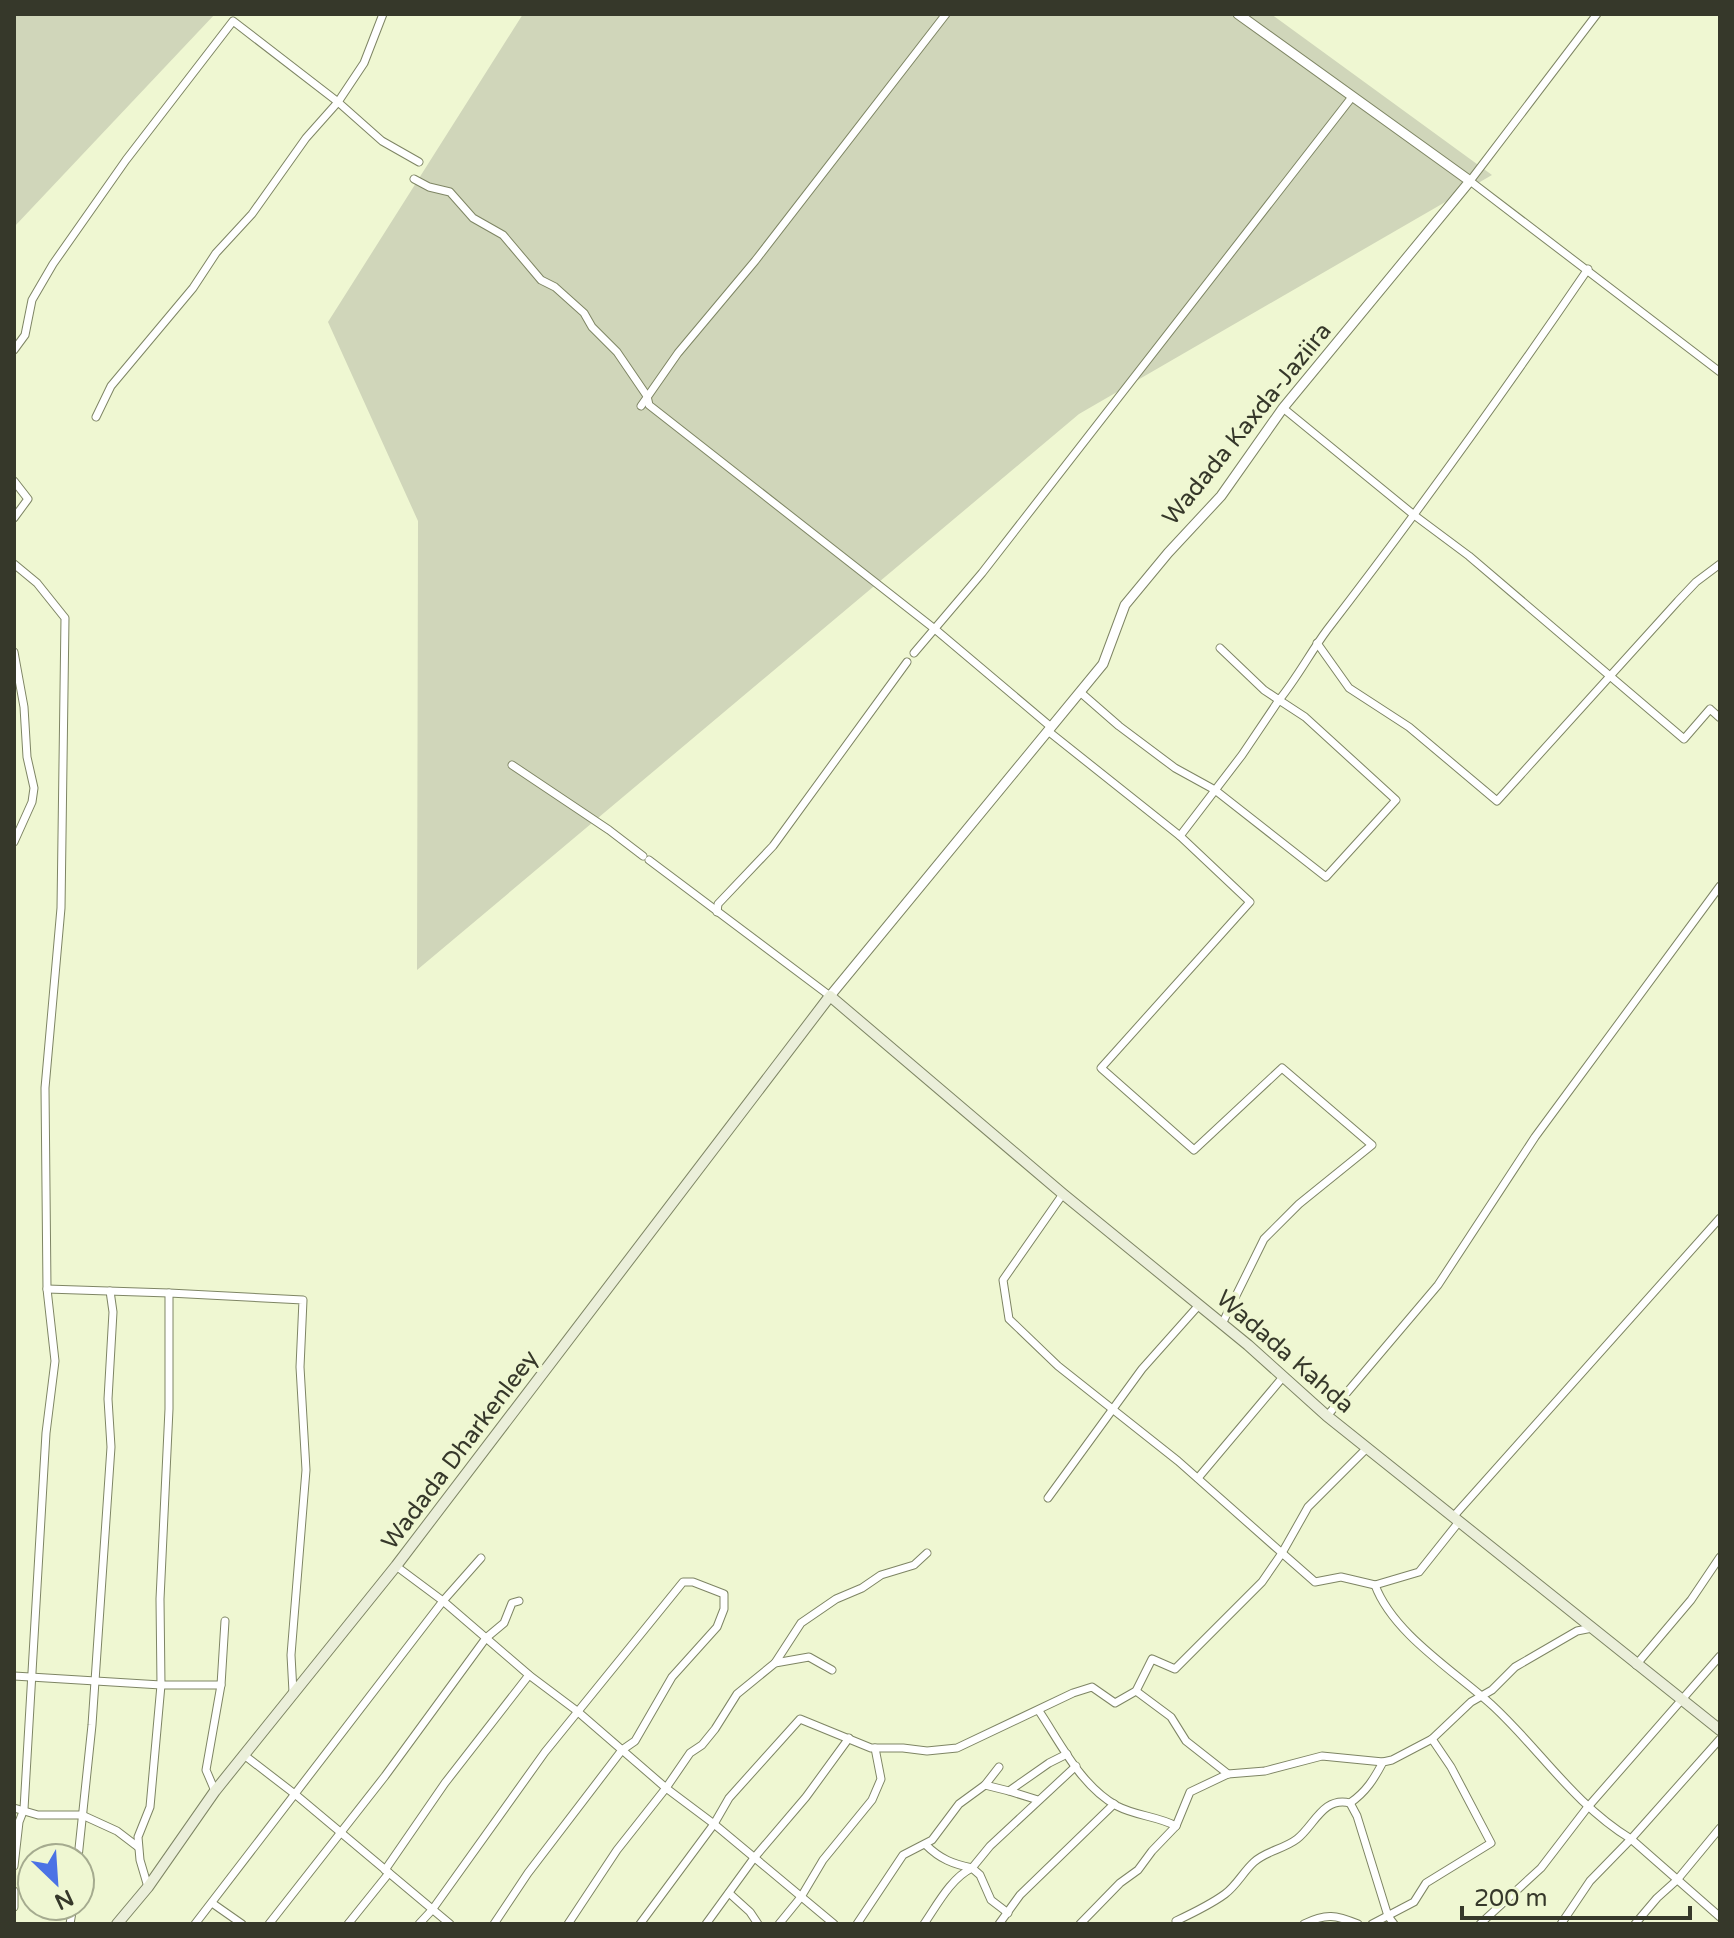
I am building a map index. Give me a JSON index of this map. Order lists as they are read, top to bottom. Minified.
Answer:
{"streets":{"main road":["Wadada Kahda","Wadada Dharkenleey"],"street":["Wadada Kaxda-Jaziira"]},"crossings":[["Wadada Kaxda-Jaziira","Wadada Kahda"],["Wadada Kaxda-Jaziira","Wadada Dharkenleey"],["Wadada Kahda","Wadada Dharkenleey"]],"scale_bar":"200 m","north":"bottom right"}
